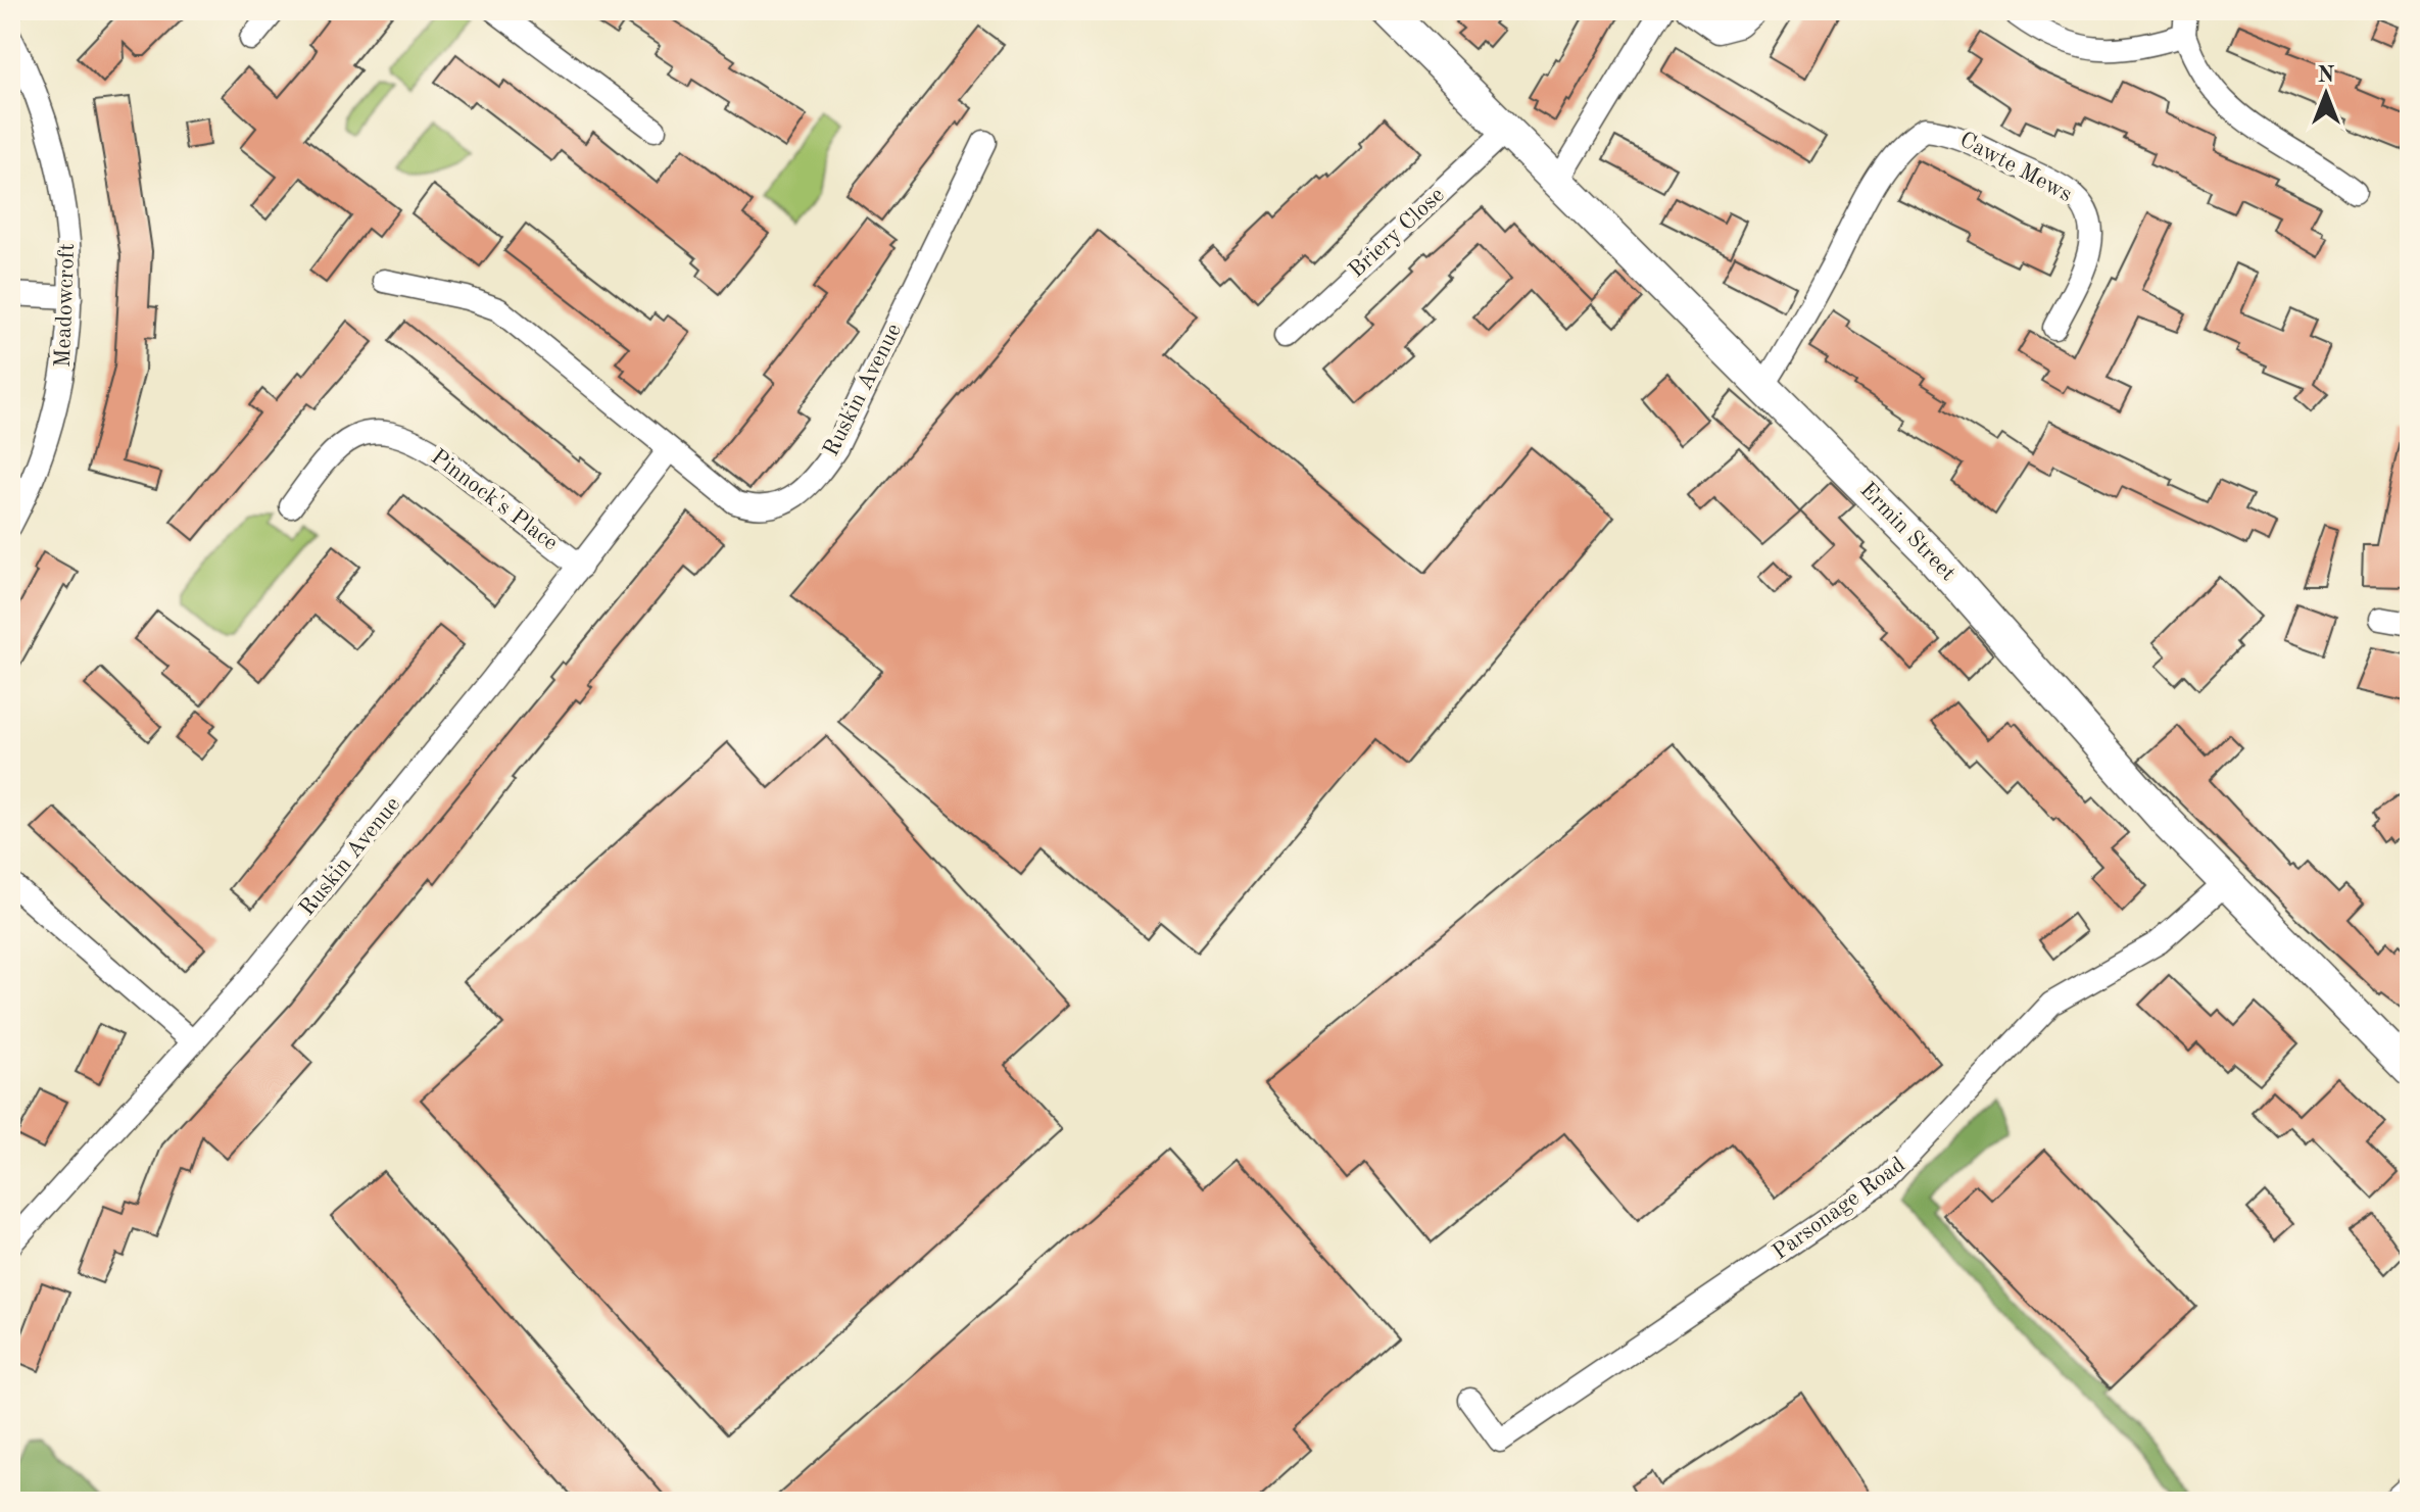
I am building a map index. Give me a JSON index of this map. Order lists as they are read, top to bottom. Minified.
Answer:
{"streets":{"main road":["Ermin Street"],"street":["Cawte Mews","Briery Close","Meadowcroft","Ruskin Avenue","Pinnock's Place","Parsonage Road"]},"crossings":[["Cawte Mews","Ermin Street"],["Briery Close","Ermin Street"],["Ruskin Avenue","Pinnock's Place"],["Ermin Street","Parsonage Road"]],"north":"top"}
